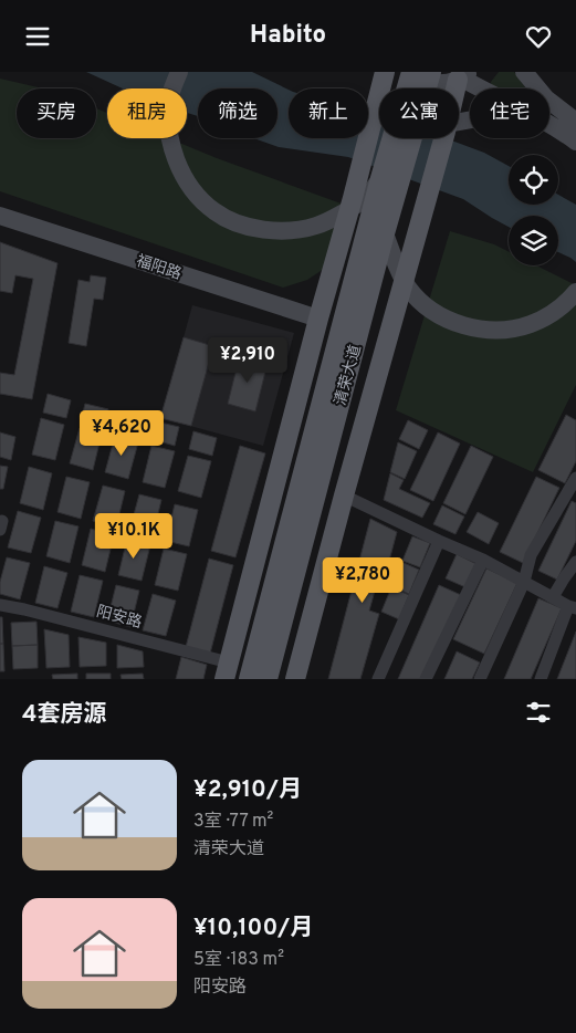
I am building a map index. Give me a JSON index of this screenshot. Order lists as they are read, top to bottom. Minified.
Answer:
{"streets":{"main road":["清荣大道"],"street":["福阳路","阳安路"]},"page":{"header":"Habito","chip":["买房","租房","筛选","新上","公寓","住宅"],"price":["¥2,910","¥4,620","¥10.1K","¥2,780"],"heading":"4套房源","list":[{"name":"¥2,910/月","note":"3室 · 77 m² · 清荣大道"},{"name":"¥10,100/月","note":"5室 · 183 m² · 阳安路"}]}}
